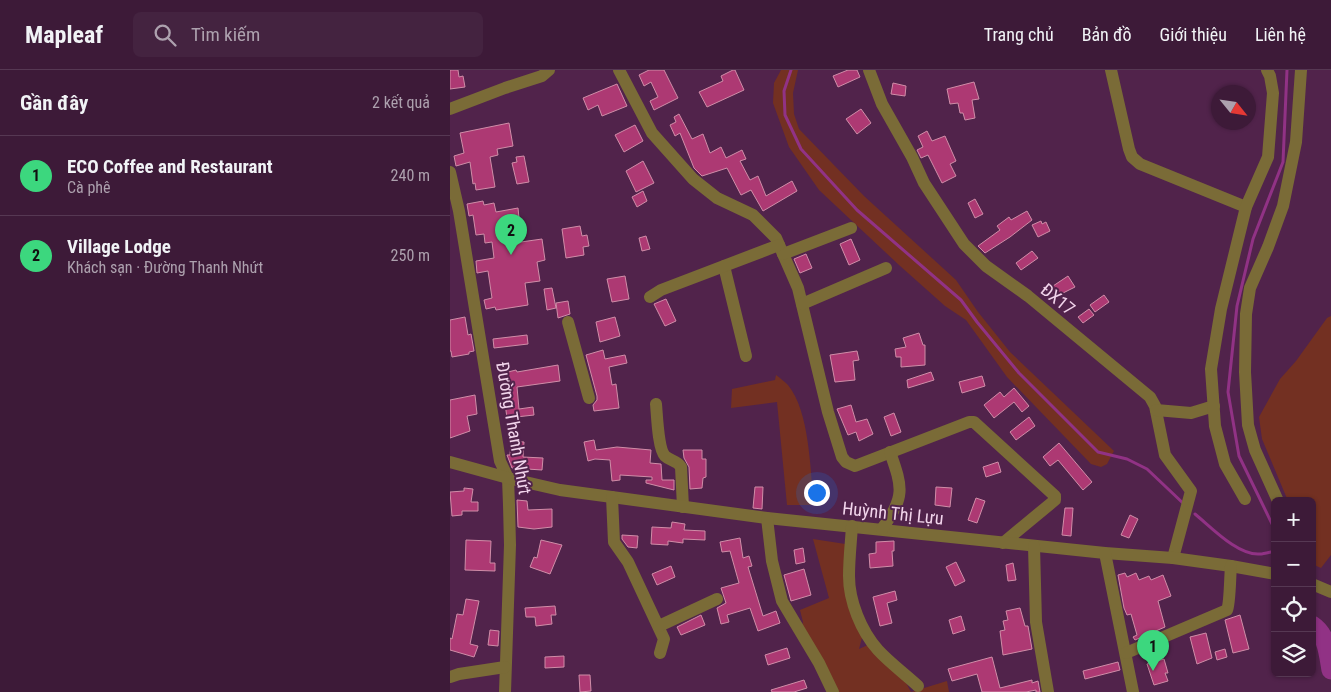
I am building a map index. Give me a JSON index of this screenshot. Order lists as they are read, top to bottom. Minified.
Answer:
{"streets":{"street":["ĐX17","Đường Thanh Nhứt","Huỳnh Thị Lựu"]},"crossings":[["ĐX17","Huỳnh Thị Lựu"],["Đường Thanh Nhứt","Huỳnh Thị Lựu"]],"north":"bottom right","page":{"header":"Mapleaf","search":"Tìm kiếm","nav":["Trang chủ","Bản đồ","Giới thiệu","Liên hệ"],"heading":["Gần đây","2 kết quả"],"list":[{"mark":"1","name":"ECO Coffee and Restaurant","note":"Cà phê","value":"240 m"},{"mark":"2","name":"Village Lodge","note":"Khách sạn · Đường Thanh Nhứt","value":"250 m"}],"pins":["2","1"],"map_buttons":["+","−"]}}
